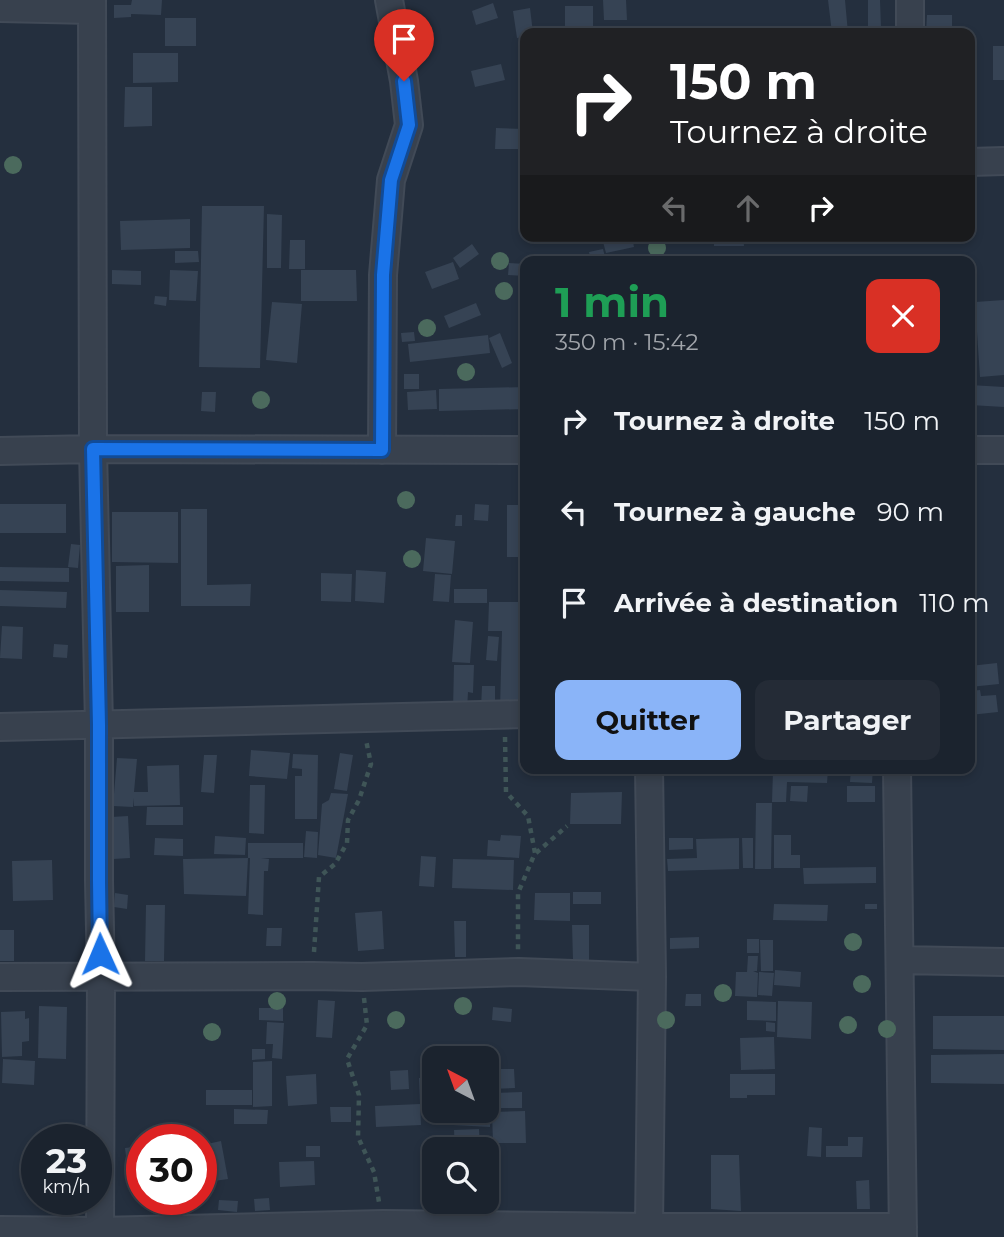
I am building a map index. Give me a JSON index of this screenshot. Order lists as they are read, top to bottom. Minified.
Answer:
{"north":"top left","page":{"turn":["150 m","Tournez à droite"],"heading":["1 min","350 m · 15:42"],"list":[{"name":"Tournez à droite","value":"150 m"},{"name":"Tournez à gauche","value":"90 m"},{"name":"Arrivée à destination","value":"110 m"}],"buttons":["Quitter","Partager"],"speed":"23 km/h","limit":"30"}}
